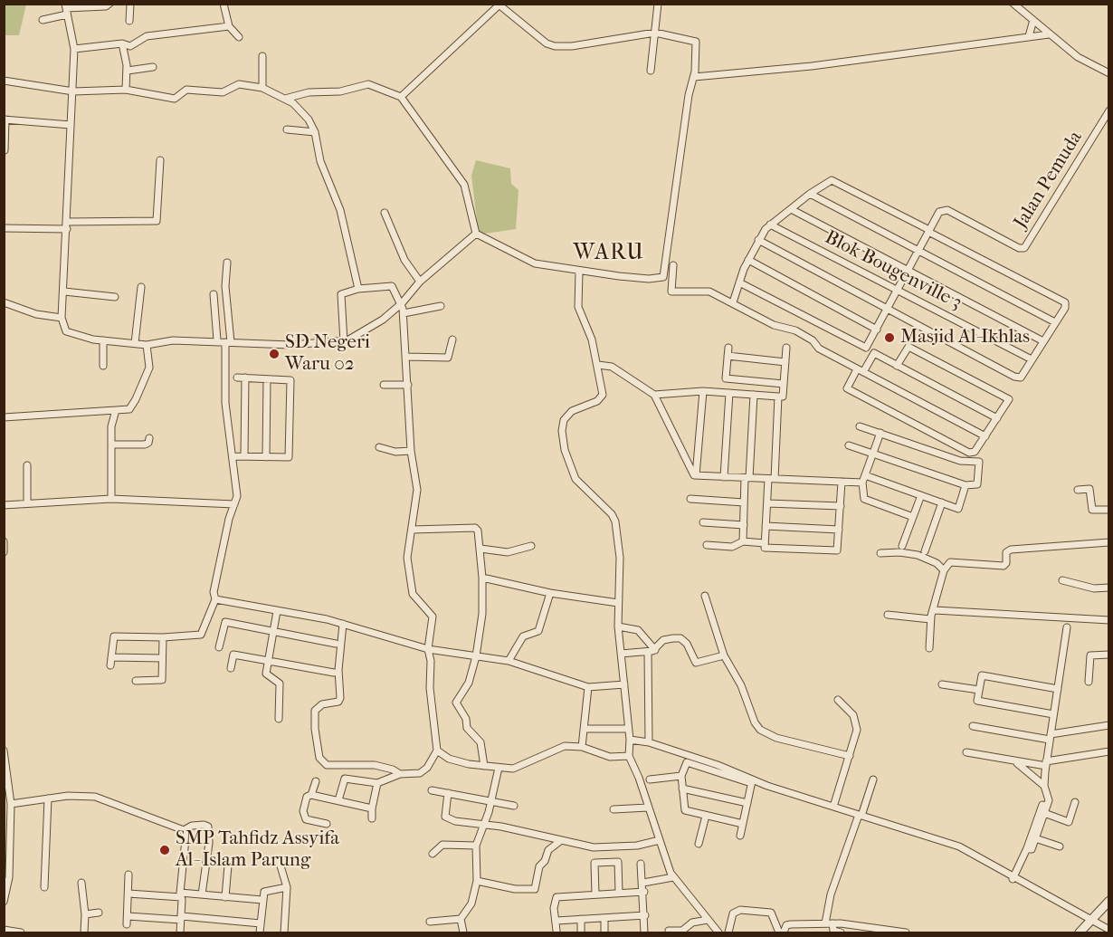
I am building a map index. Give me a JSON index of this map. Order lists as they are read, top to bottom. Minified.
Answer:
{"streets":{"street":["Jalan Pemuda","Blok Bougenville 3"]},"crossings":[["Jalan Pemuda","Blok Bougenville 3"]],"districts":["WARU"],"places":["Masjid Al-Ikhlas","SD Negeri Waru 02","SMP Tahfidz Assyifa Al- Islam Parung"]}
